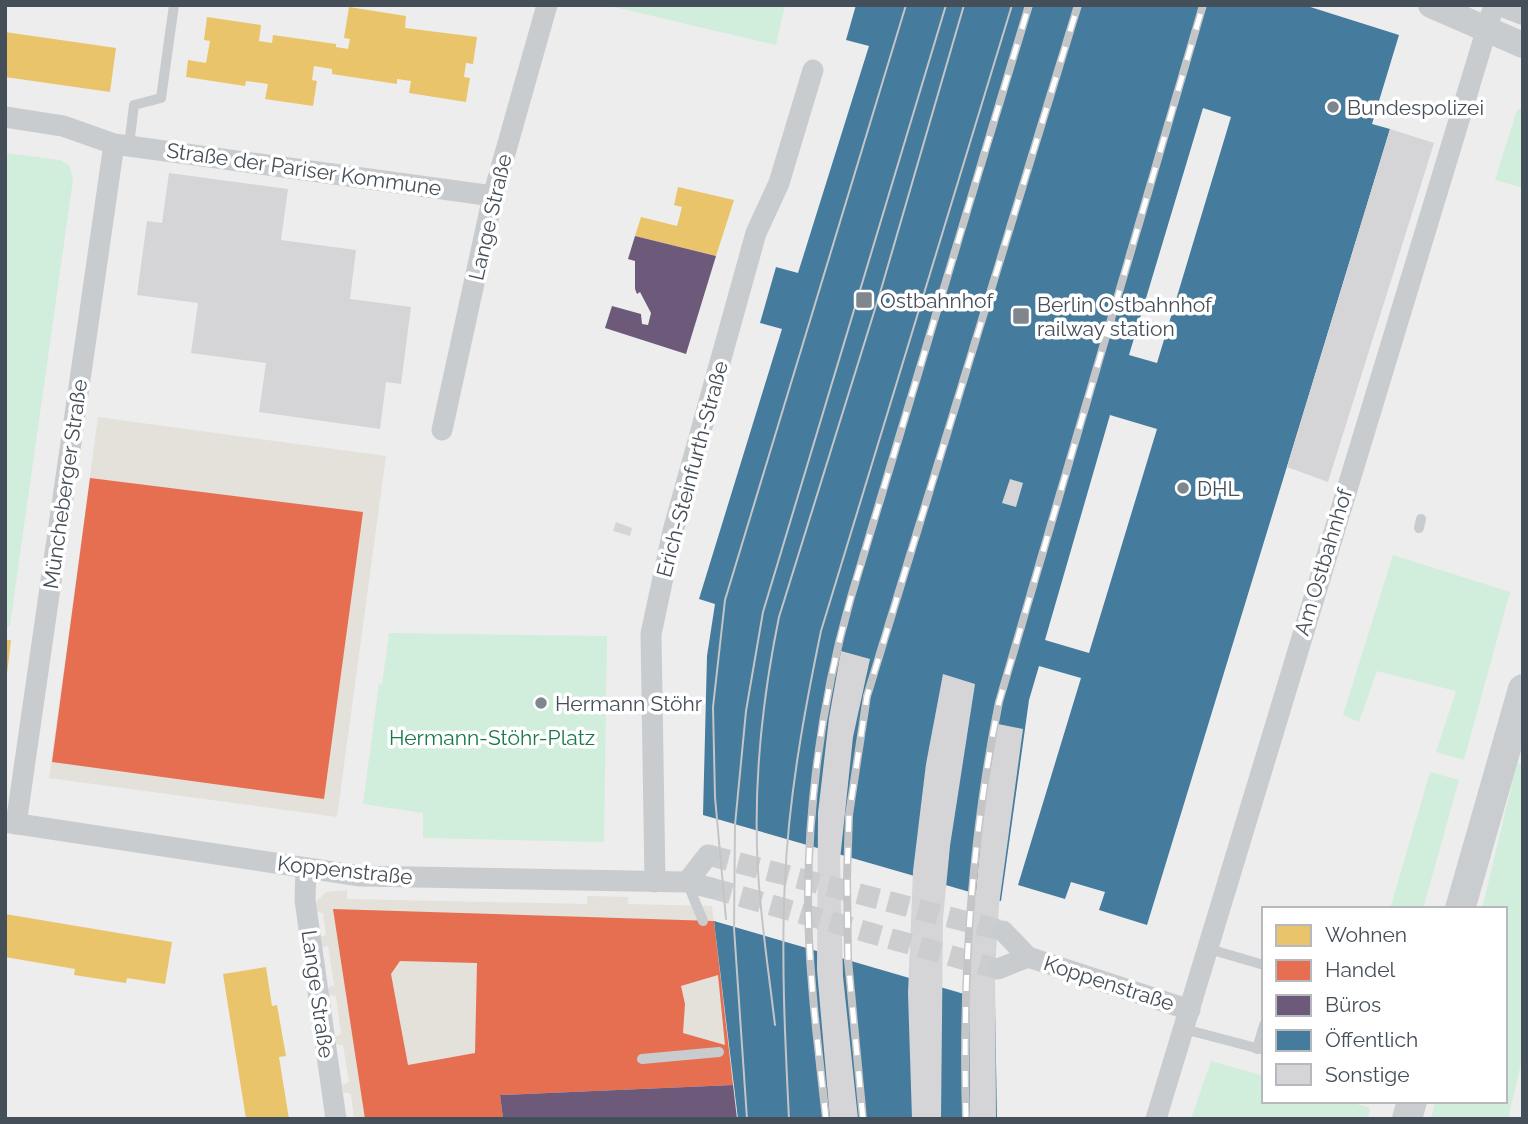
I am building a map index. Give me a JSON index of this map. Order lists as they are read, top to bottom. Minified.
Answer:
{"streets":{"street":["Straße der Pariser Kommune","Lange Straße","Erich-Steinfurth-Straße","Müncheberger Straße","Am Ostbahnhof","Koppenstraße"]},"crossings":[["Straße der Pariser Kommune","Lange Straße"],["Straße der Pariser Kommune","Müncheberger Straße"],["Lange Straße","Koppenstraße"],["Erich-Steinfurth-Straße","Koppenstraße"],["Müncheberger Straße","Koppenstraße"],["Am Ostbahnhof","Koppenstraße"]],"parks":["Hermann-Stöhr-Platz"],"places":{"other":["Bundespolizei","DHL","Hermann Stöhr"],"transit":["Ostbahnhof","Berlin Ostbahnhof railway station"]},"legend":["Wohnen","Handel","Büros","Öffentlich","Sonstige"]}
